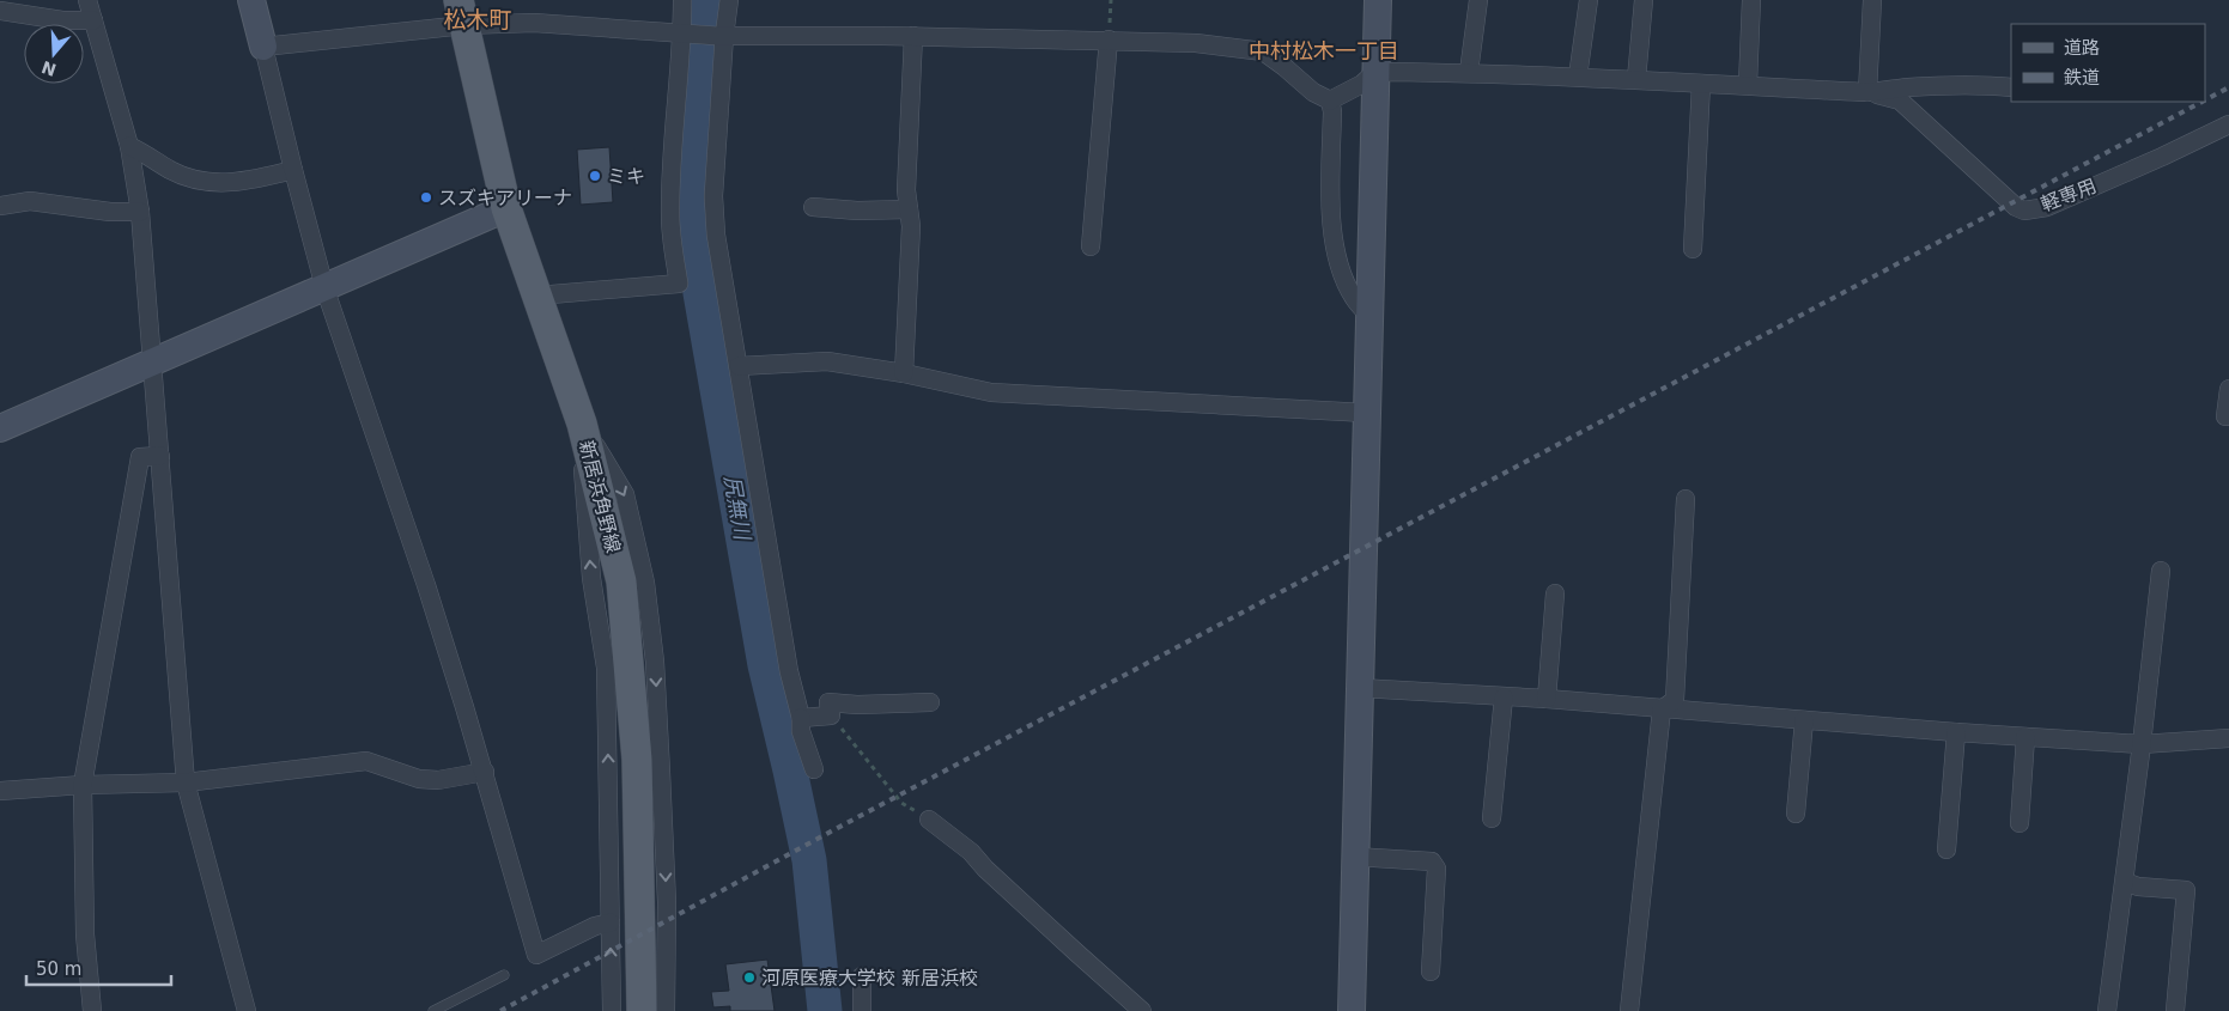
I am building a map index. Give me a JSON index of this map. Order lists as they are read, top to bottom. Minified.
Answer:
{"streets":{"main road":["新居浜角野線"],"street":["軽専用"]},"districts":["松木町","中村松木一丁目"],"water":["尻無川"],"places":["ミキ","スズキアリーナ","河原医療大学校 新居浜校"],"legend":["道路","鉄道"],"scale_bar":"50 m","north":"bottom"}
